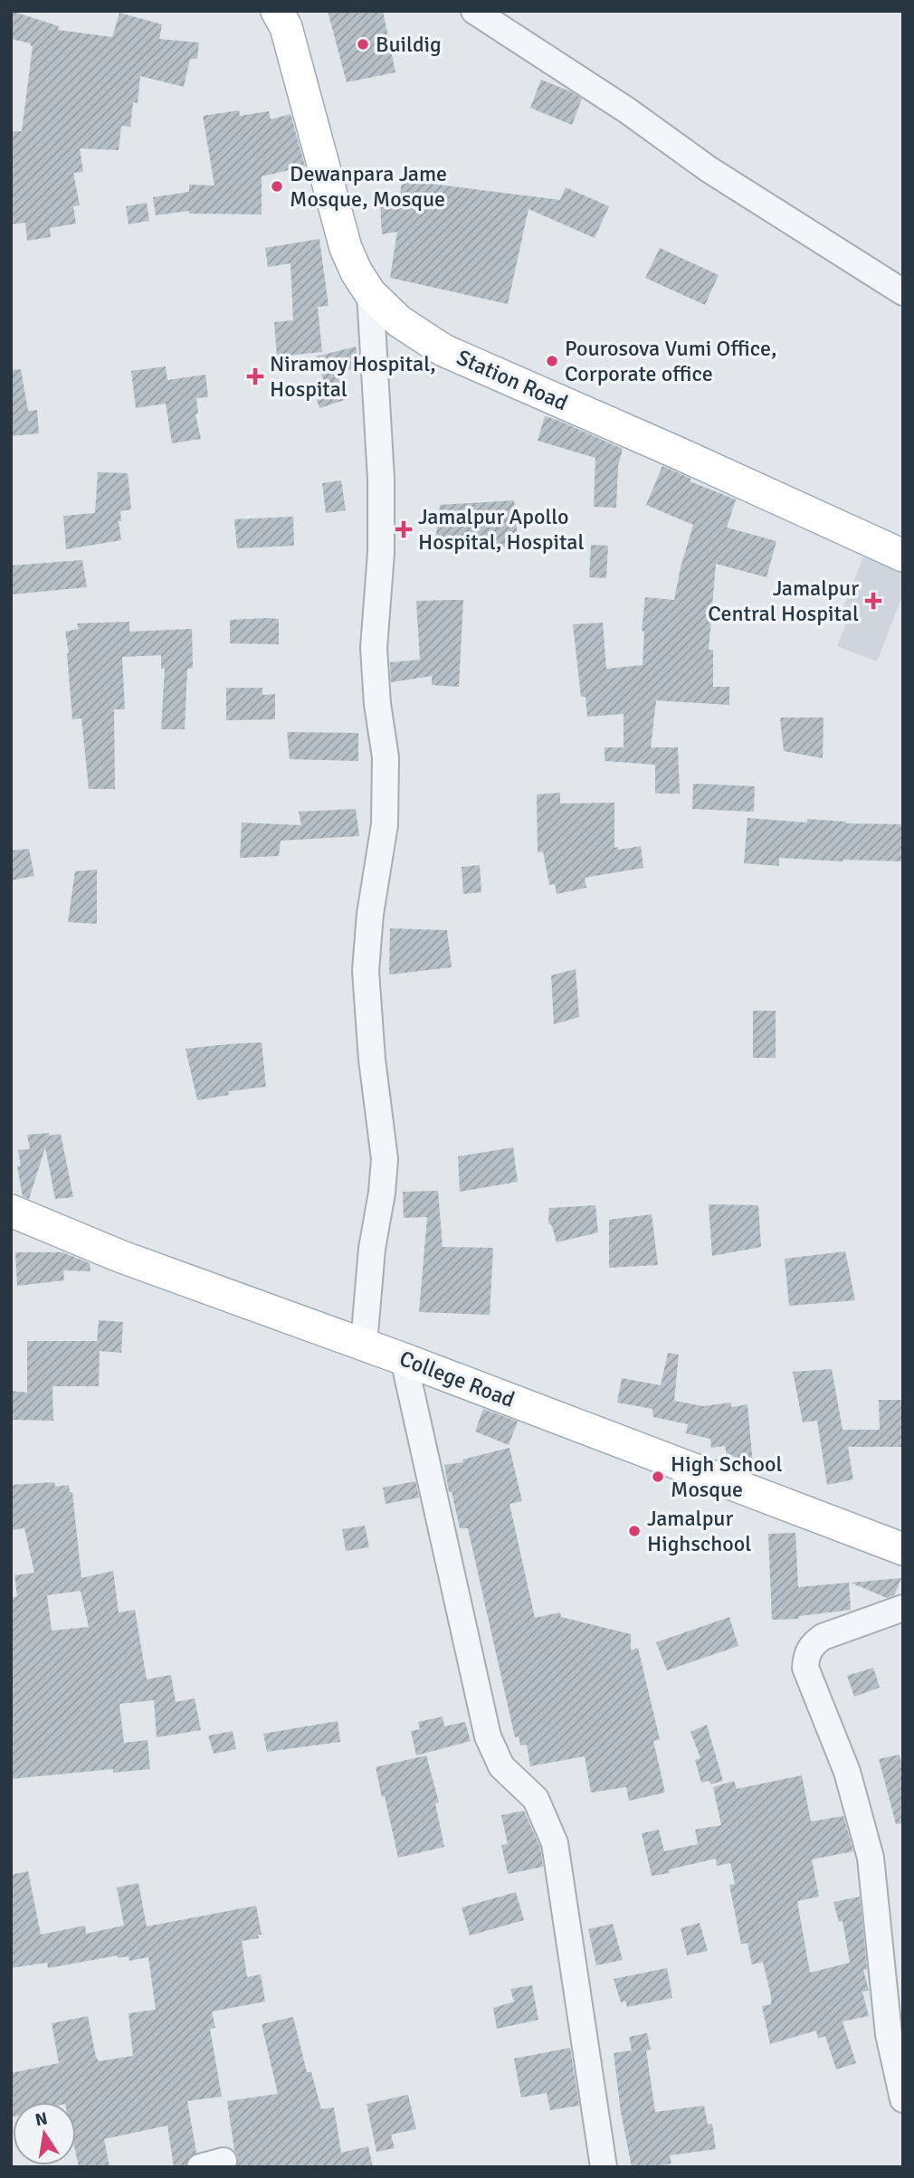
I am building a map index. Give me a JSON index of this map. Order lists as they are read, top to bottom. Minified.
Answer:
{"streets":{"main road":["Station Road","College Road"]},"places":{"other":["Buildig","Dewanpara Jame Mosque, Mosque","Pourosova Vumi Office, Corporate office","High School Mosque","Jamalpur Highschool"],"health":["Niramoy Hospital, Hospital","Jamalpur Apollo Hospital, Hospital","Jamalpur Central Hospital"]},"north":"top"}
